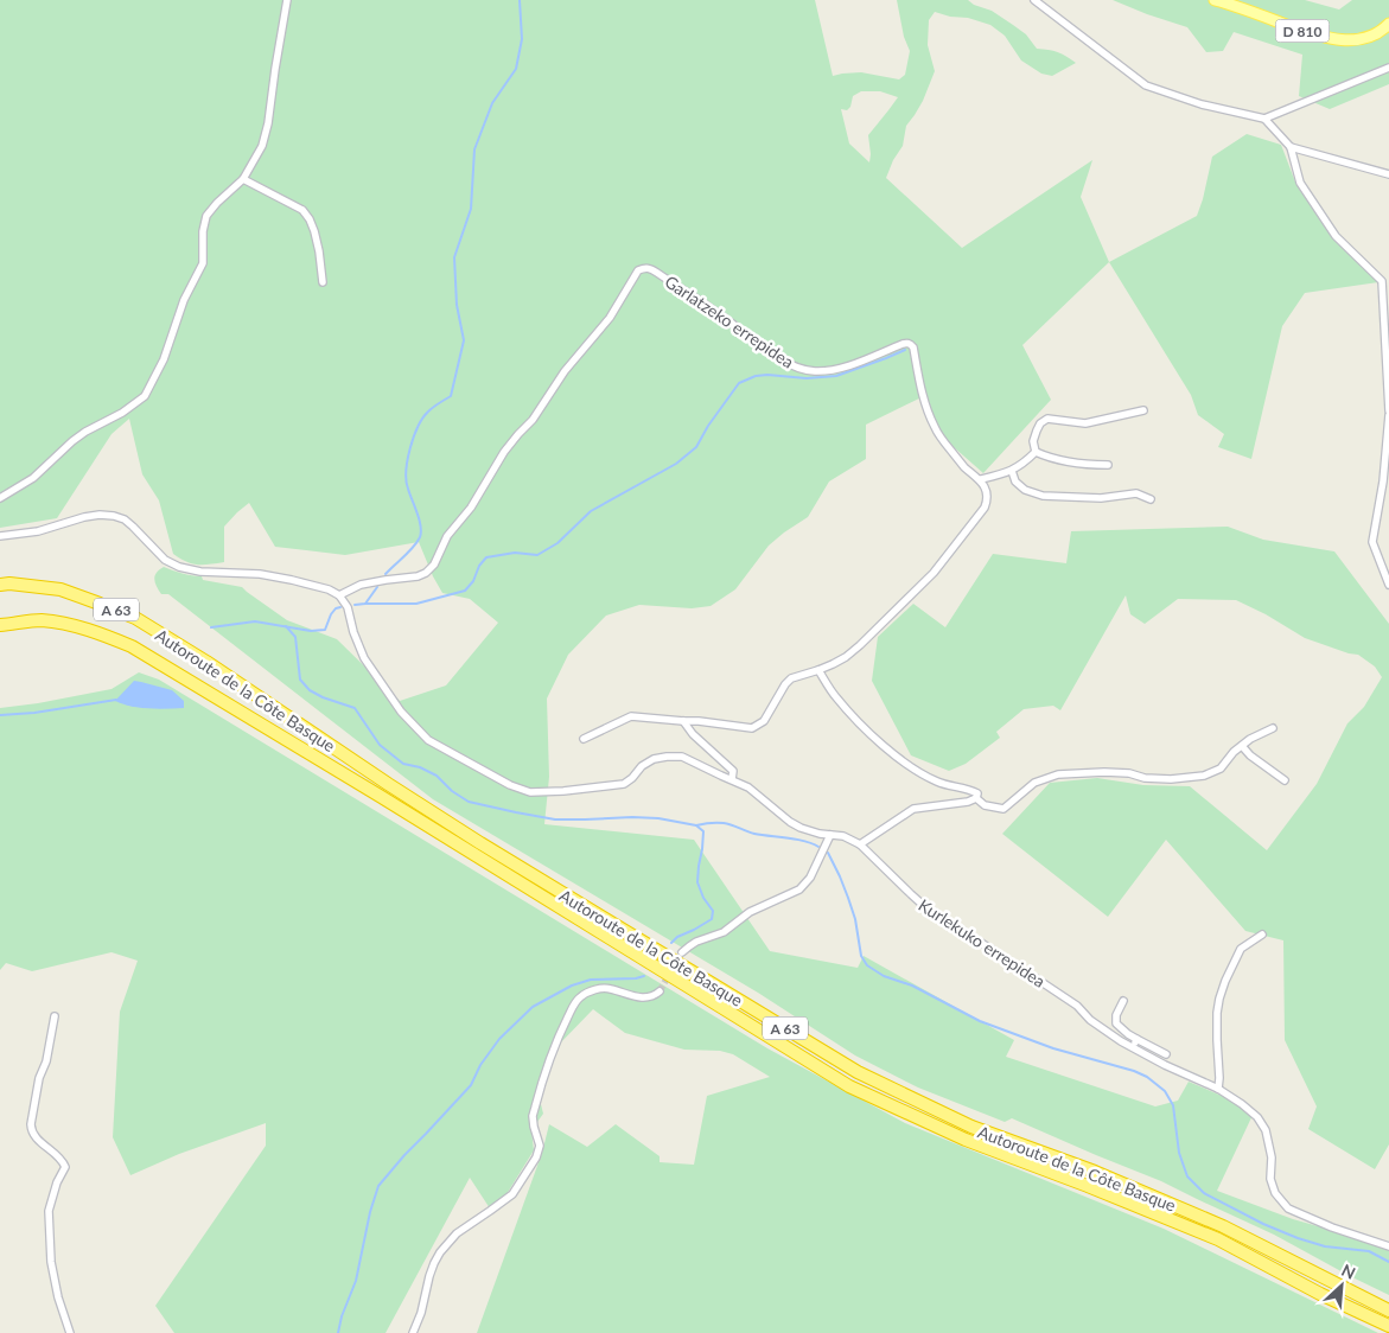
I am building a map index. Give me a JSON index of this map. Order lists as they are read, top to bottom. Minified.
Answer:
{"streets":{"highway":["A 63","Autoroute de la Côte Basque"],"main road":["D 810"],"street":["Garlatzeko errepidea","Kurlekuko errepidea"]},"crossings":[["Garlatzeko errepidea","Kurlekuko errepidea"]],"north":"top right"}
